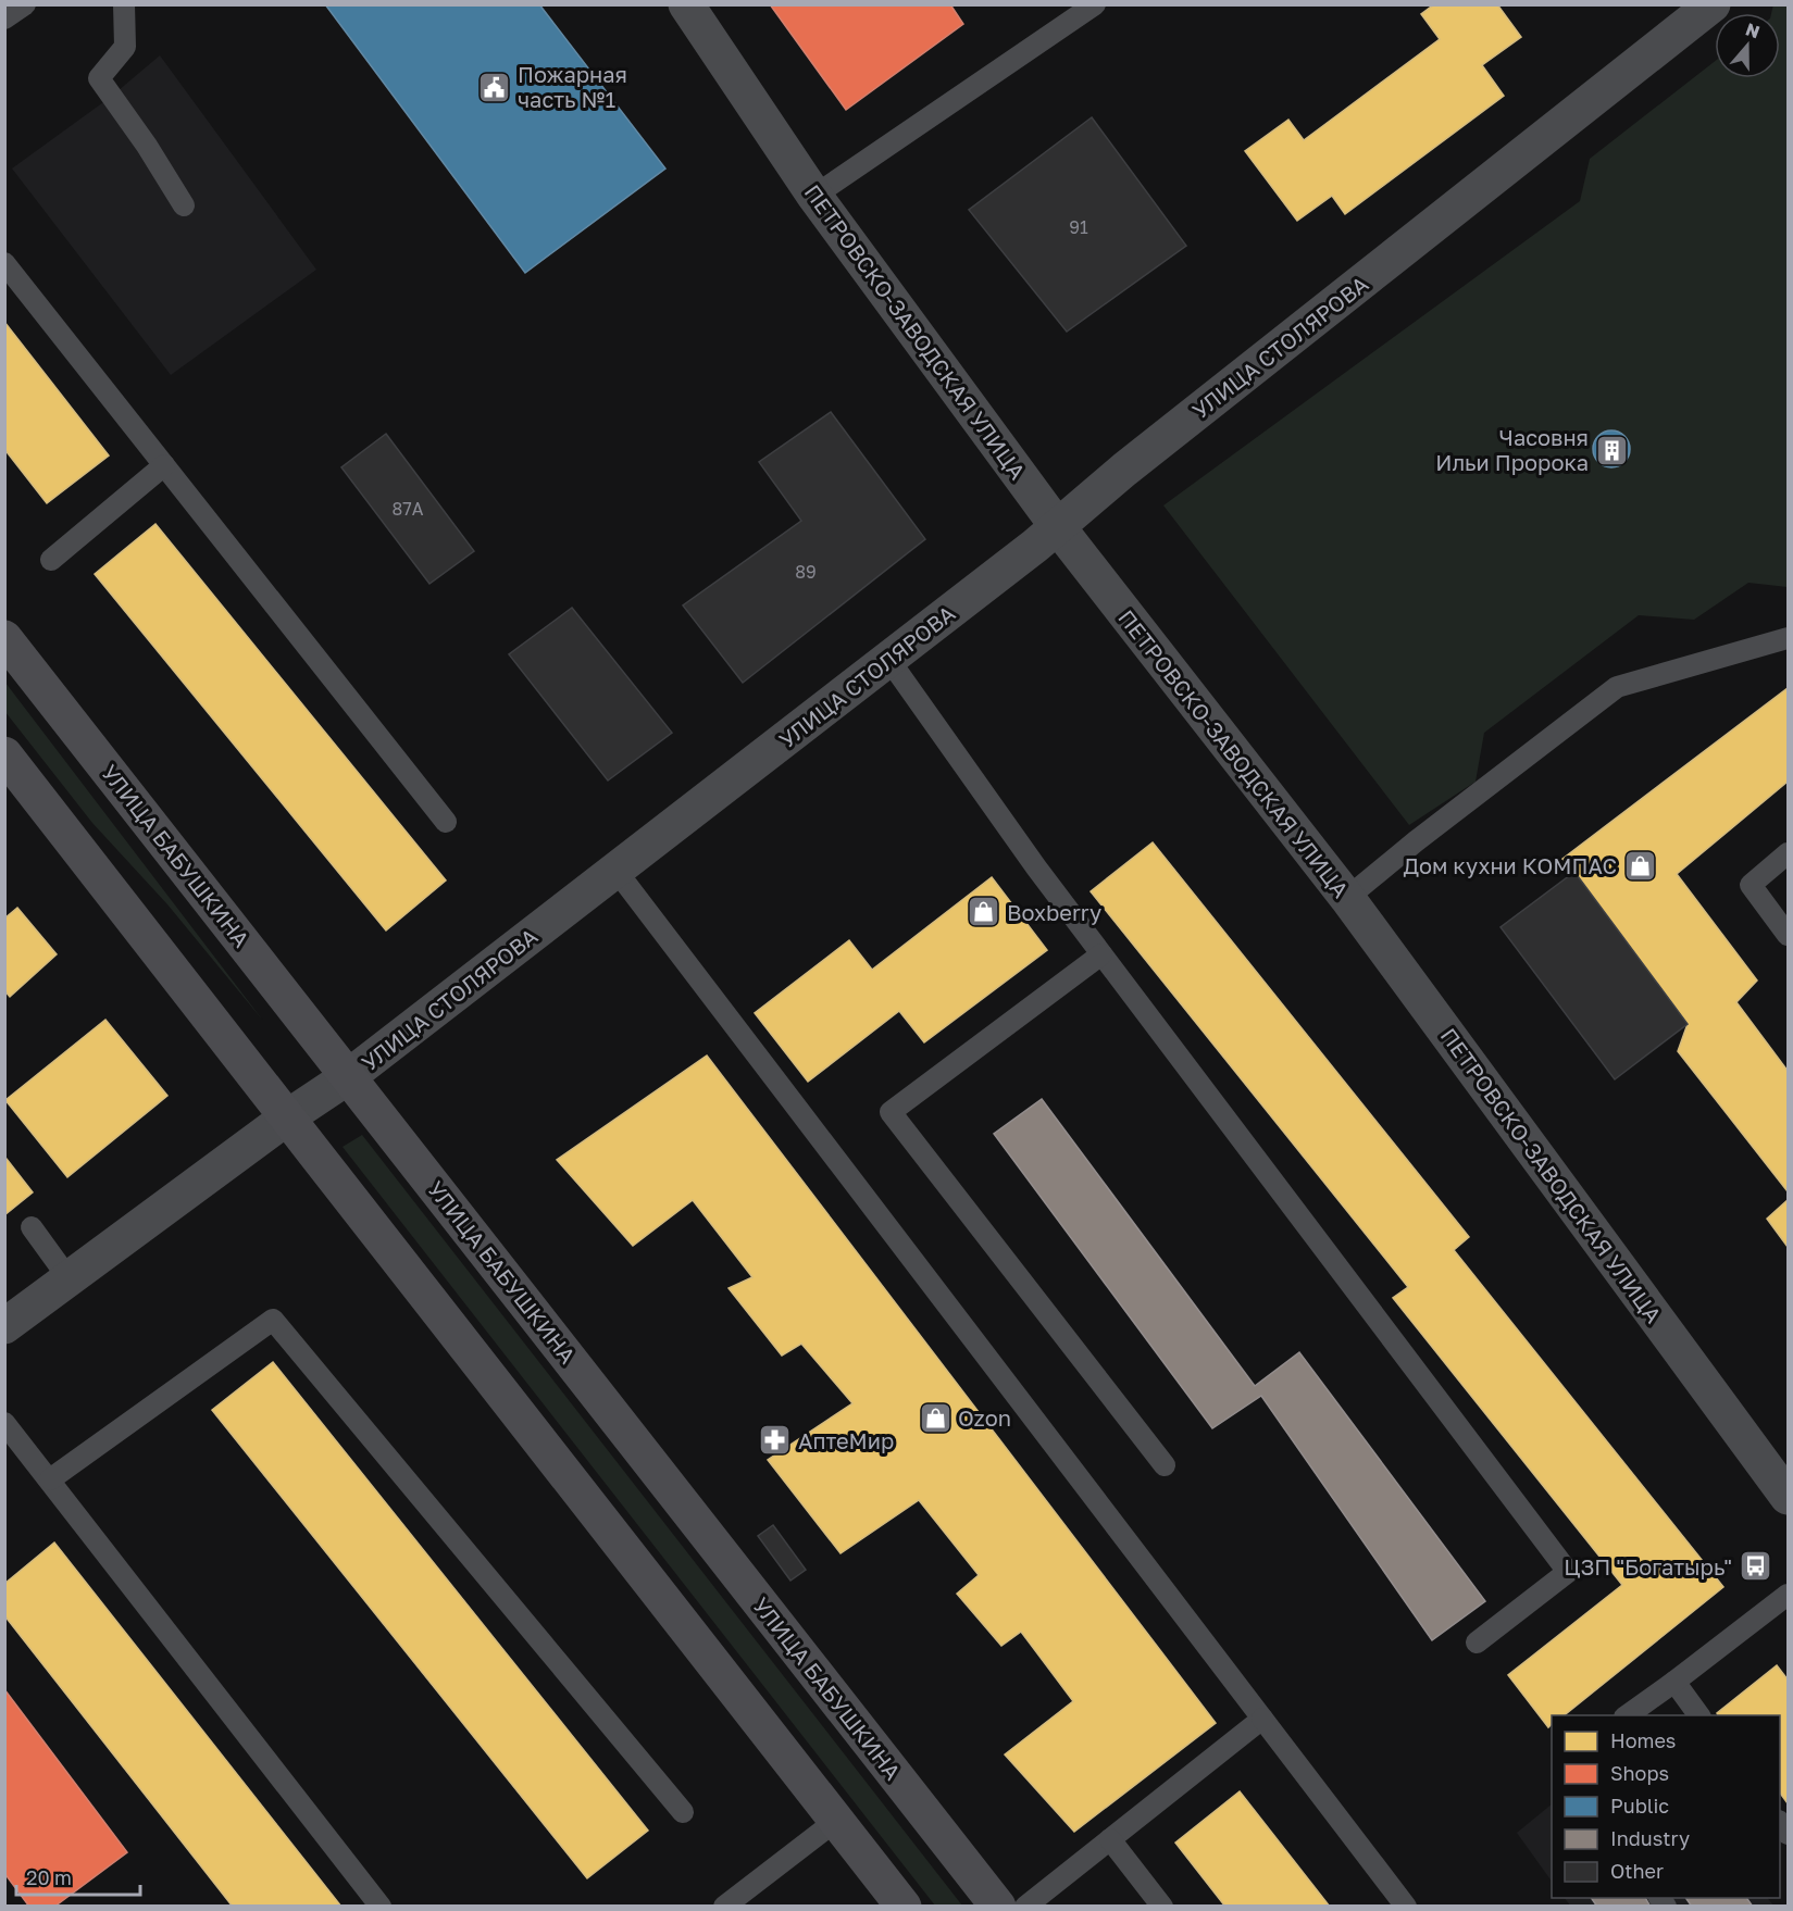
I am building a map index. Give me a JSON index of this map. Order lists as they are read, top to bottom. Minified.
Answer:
{"streets":{"main road":["УЛИЦА БАБУШКИНА"],"street":["ПЕТРОВСКО-ЗАВОДСКАЯ УЛИЦА","УЛИЦА СТОЛЯРОВА"]},"crossings":[["ПЕТРОВСКО-ЗАВОДСКАЯ УЛИЦА","УЛИЦА СТОЛЯРОВА"],["УЛИЦА СТОЛЯРОВА","УЛИЦА БАБУШКИНА"]],"places":{"public building":["Пожарная часть №1"],"building":["Часовня Ильи Пророка"],"shop":["Дом кухни КОМПАС","Boxberry","Ozon"],"pharmacy":["АптеМир"],"bus stop":["ЦЗП \"Богатырь\""]},"house_numbers":["91","87А","89"],"legend":["Homes","Shops","Public","Industry","Other"],"scale_bar":"20 m","north":"top"}
